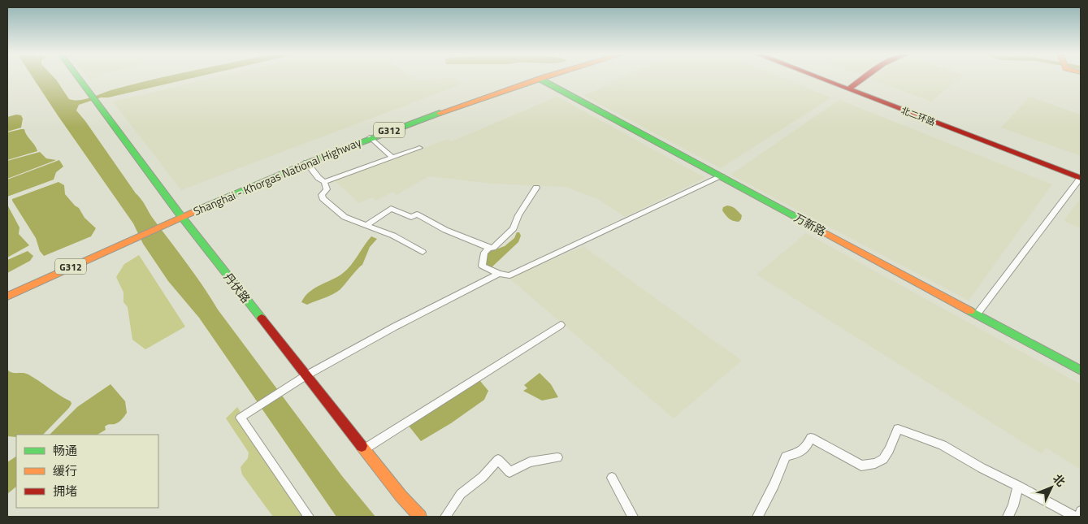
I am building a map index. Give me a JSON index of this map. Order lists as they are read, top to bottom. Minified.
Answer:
{"streets":{"main road":["北二环路","G312","Shanghai - Khorgas National Highway","万新路","丹伏路"]},"crossings":[["Shanghai - Khorgas National Highway","万新路"],["Shanghai - Khorgas National Highway","丹伏路"]],"legend":["畅通","缓行","拥堵"],"north":"top right"}
